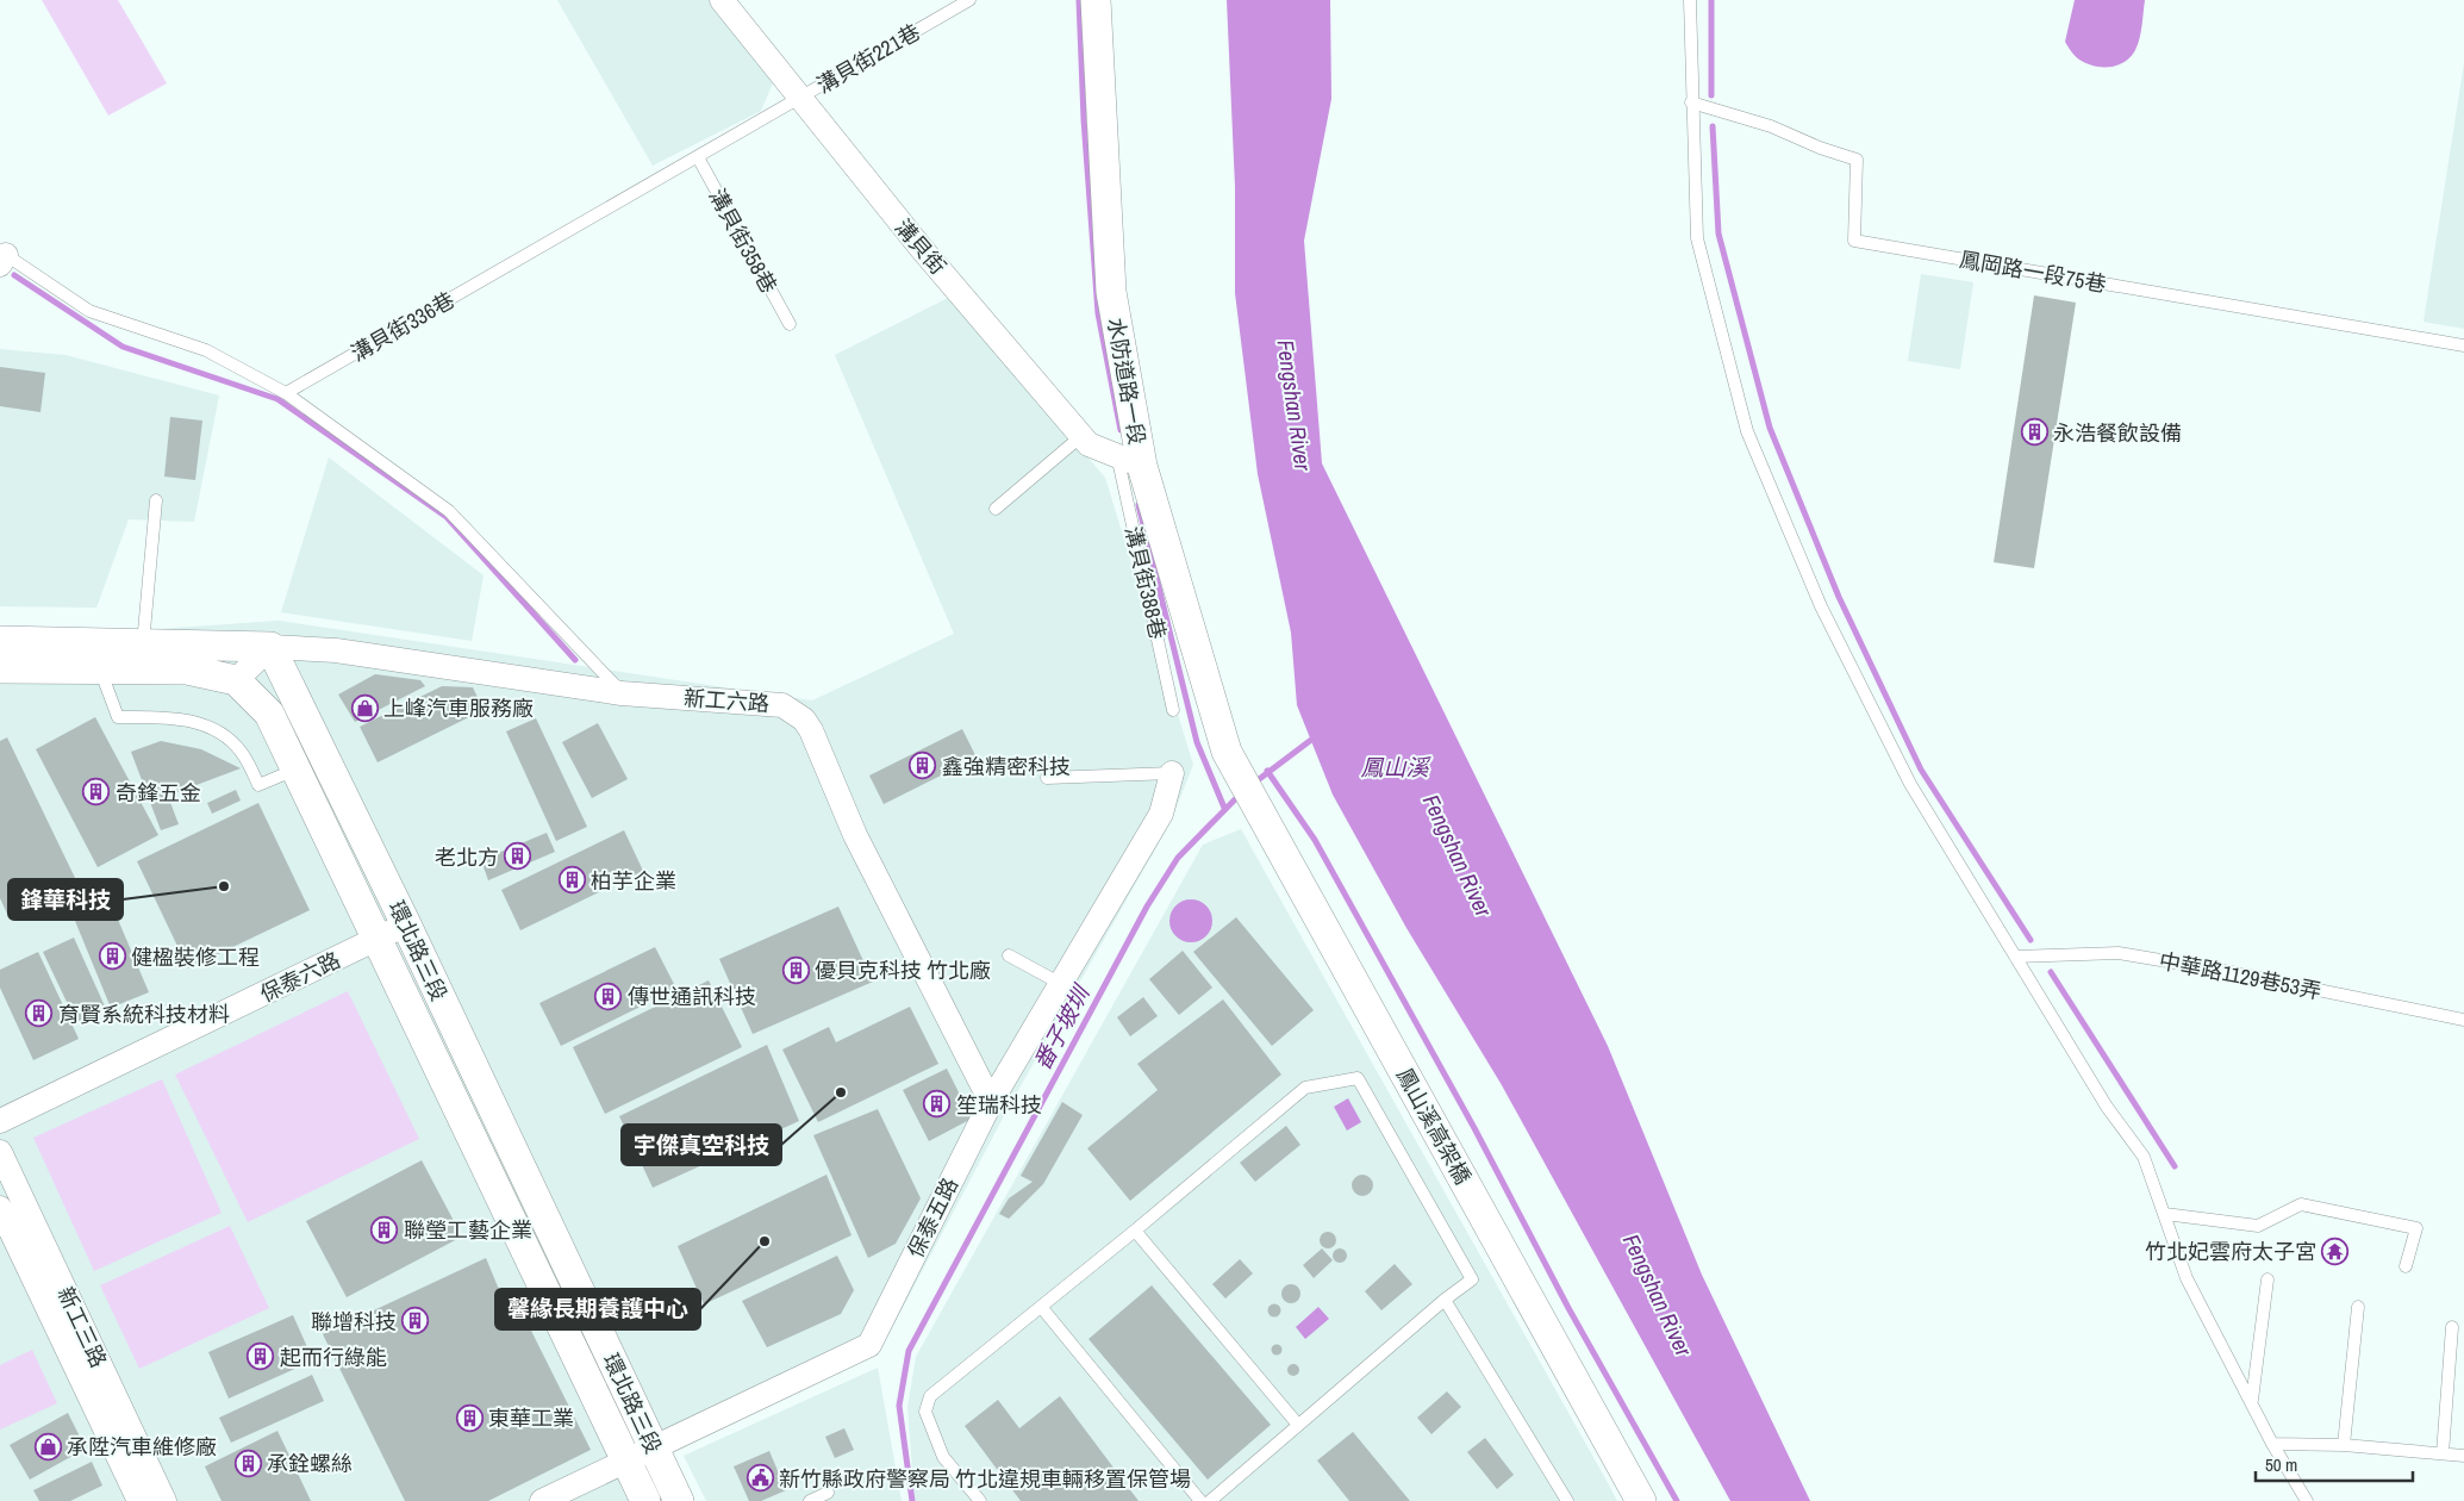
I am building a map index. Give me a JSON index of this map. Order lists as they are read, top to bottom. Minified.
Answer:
{"streets":{"street":["溝貝街","水防道路一段","新工六路","環北路三段","保泰六路","鳳山溪高架橋","保泰五路","新工三路"],"lane":["溝貝街221巷","溝貝街358巷","鳳岡路一段75巷","溝貝街336巷","溝貝街388巷","中華路1129巷53弄"]},"crossings":[["溝貝街221巷","溝貝街"],["溝貝街221巷","溝貝街336巷"],["溝貝街358巷","溝貝街336巷"],["溝貝街","溝貝街336巷"],["溝貝街","水防道路一段"],["溝貝街","溝貝街388巷"],["水防道路一段","溝貝街388巷"],["水防道路一段","鳳山溪高架橋"],["新工六路","環北路三段"],["新工六路","保泰五路"],["環北路三段","保泰六路"],["環北路三段","保泰五路"]],"water":["Fengshan River","鳳山溪","番子坡圳"],"places":{"building":["永浩餐飲設備","鑫強精密科技","奇鋒五金","老北方","柏芋企業","健楹裝修工程","優貝克科技 竹北廠","傳世通訊科技","育賢系統科技材料","笙瑞科技","聯瑩工藝企業","聯增科技","起而行綠能","東華工業","承銓螺絲"],"shop":["上峰汽車服務廠","承陞汽車維修廠"],"other":["鋒華科技","宇傑真空科技","馨緣長期養護中心"],"temple":["竹北妃雲府太子宮"],"public building":["新竹縣政府警察局 竹北違規車輛移置保管場"]},"scale_bar":"50 m"}
